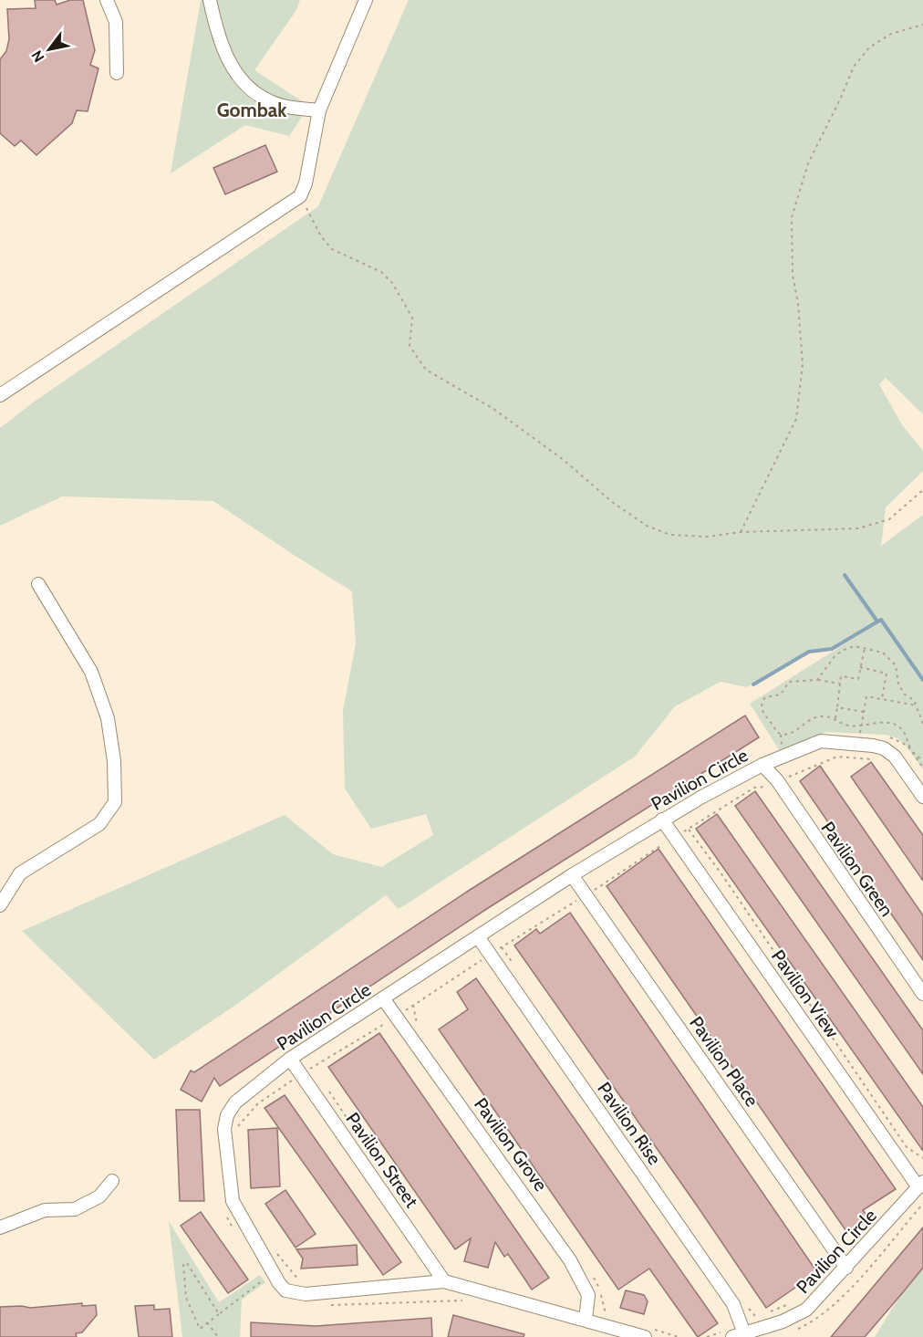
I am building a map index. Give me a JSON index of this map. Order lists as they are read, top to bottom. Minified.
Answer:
{"streets":{"street":["Pavilion Circle","Pavilion Green","Pavilion View","Pavilion Place","Pavilion Rise","Pavilion Grove","Pavilion Street"]},"crossings":[["Pavilion Circle","Pavilion Green"],["Pavilion Circle","Pavilion View"],["Pavilion Circle","Pavilion Place"],["Pavilion Circle","Pavilion Rise"],["Pavilion Circle","Pavilion Grove"],["Pavilion Circle","Pavilion Street"]],"districts":["Gombak"],"north":"bottom left"}
